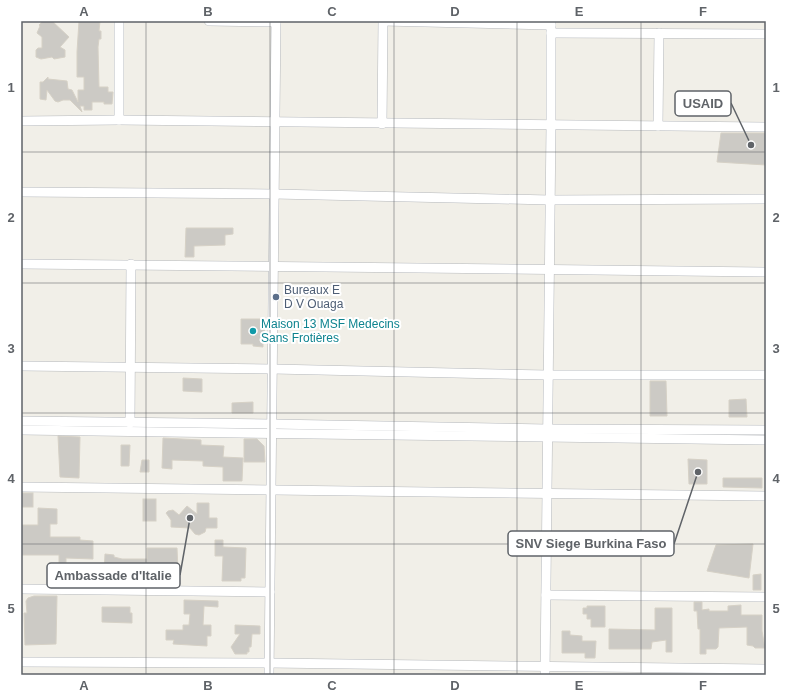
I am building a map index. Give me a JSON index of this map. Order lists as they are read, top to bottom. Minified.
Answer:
{"places":["USAID","Bureaux E D V Ouaga","Maison 13 MSF Medecins Sans Frotières","SNV Siege Burkina Faso","Ambassade d'Italie"],"grid":{"columns":["A","B","C","D","E","F"],"rows":["1","2","3","4","5"]}}
